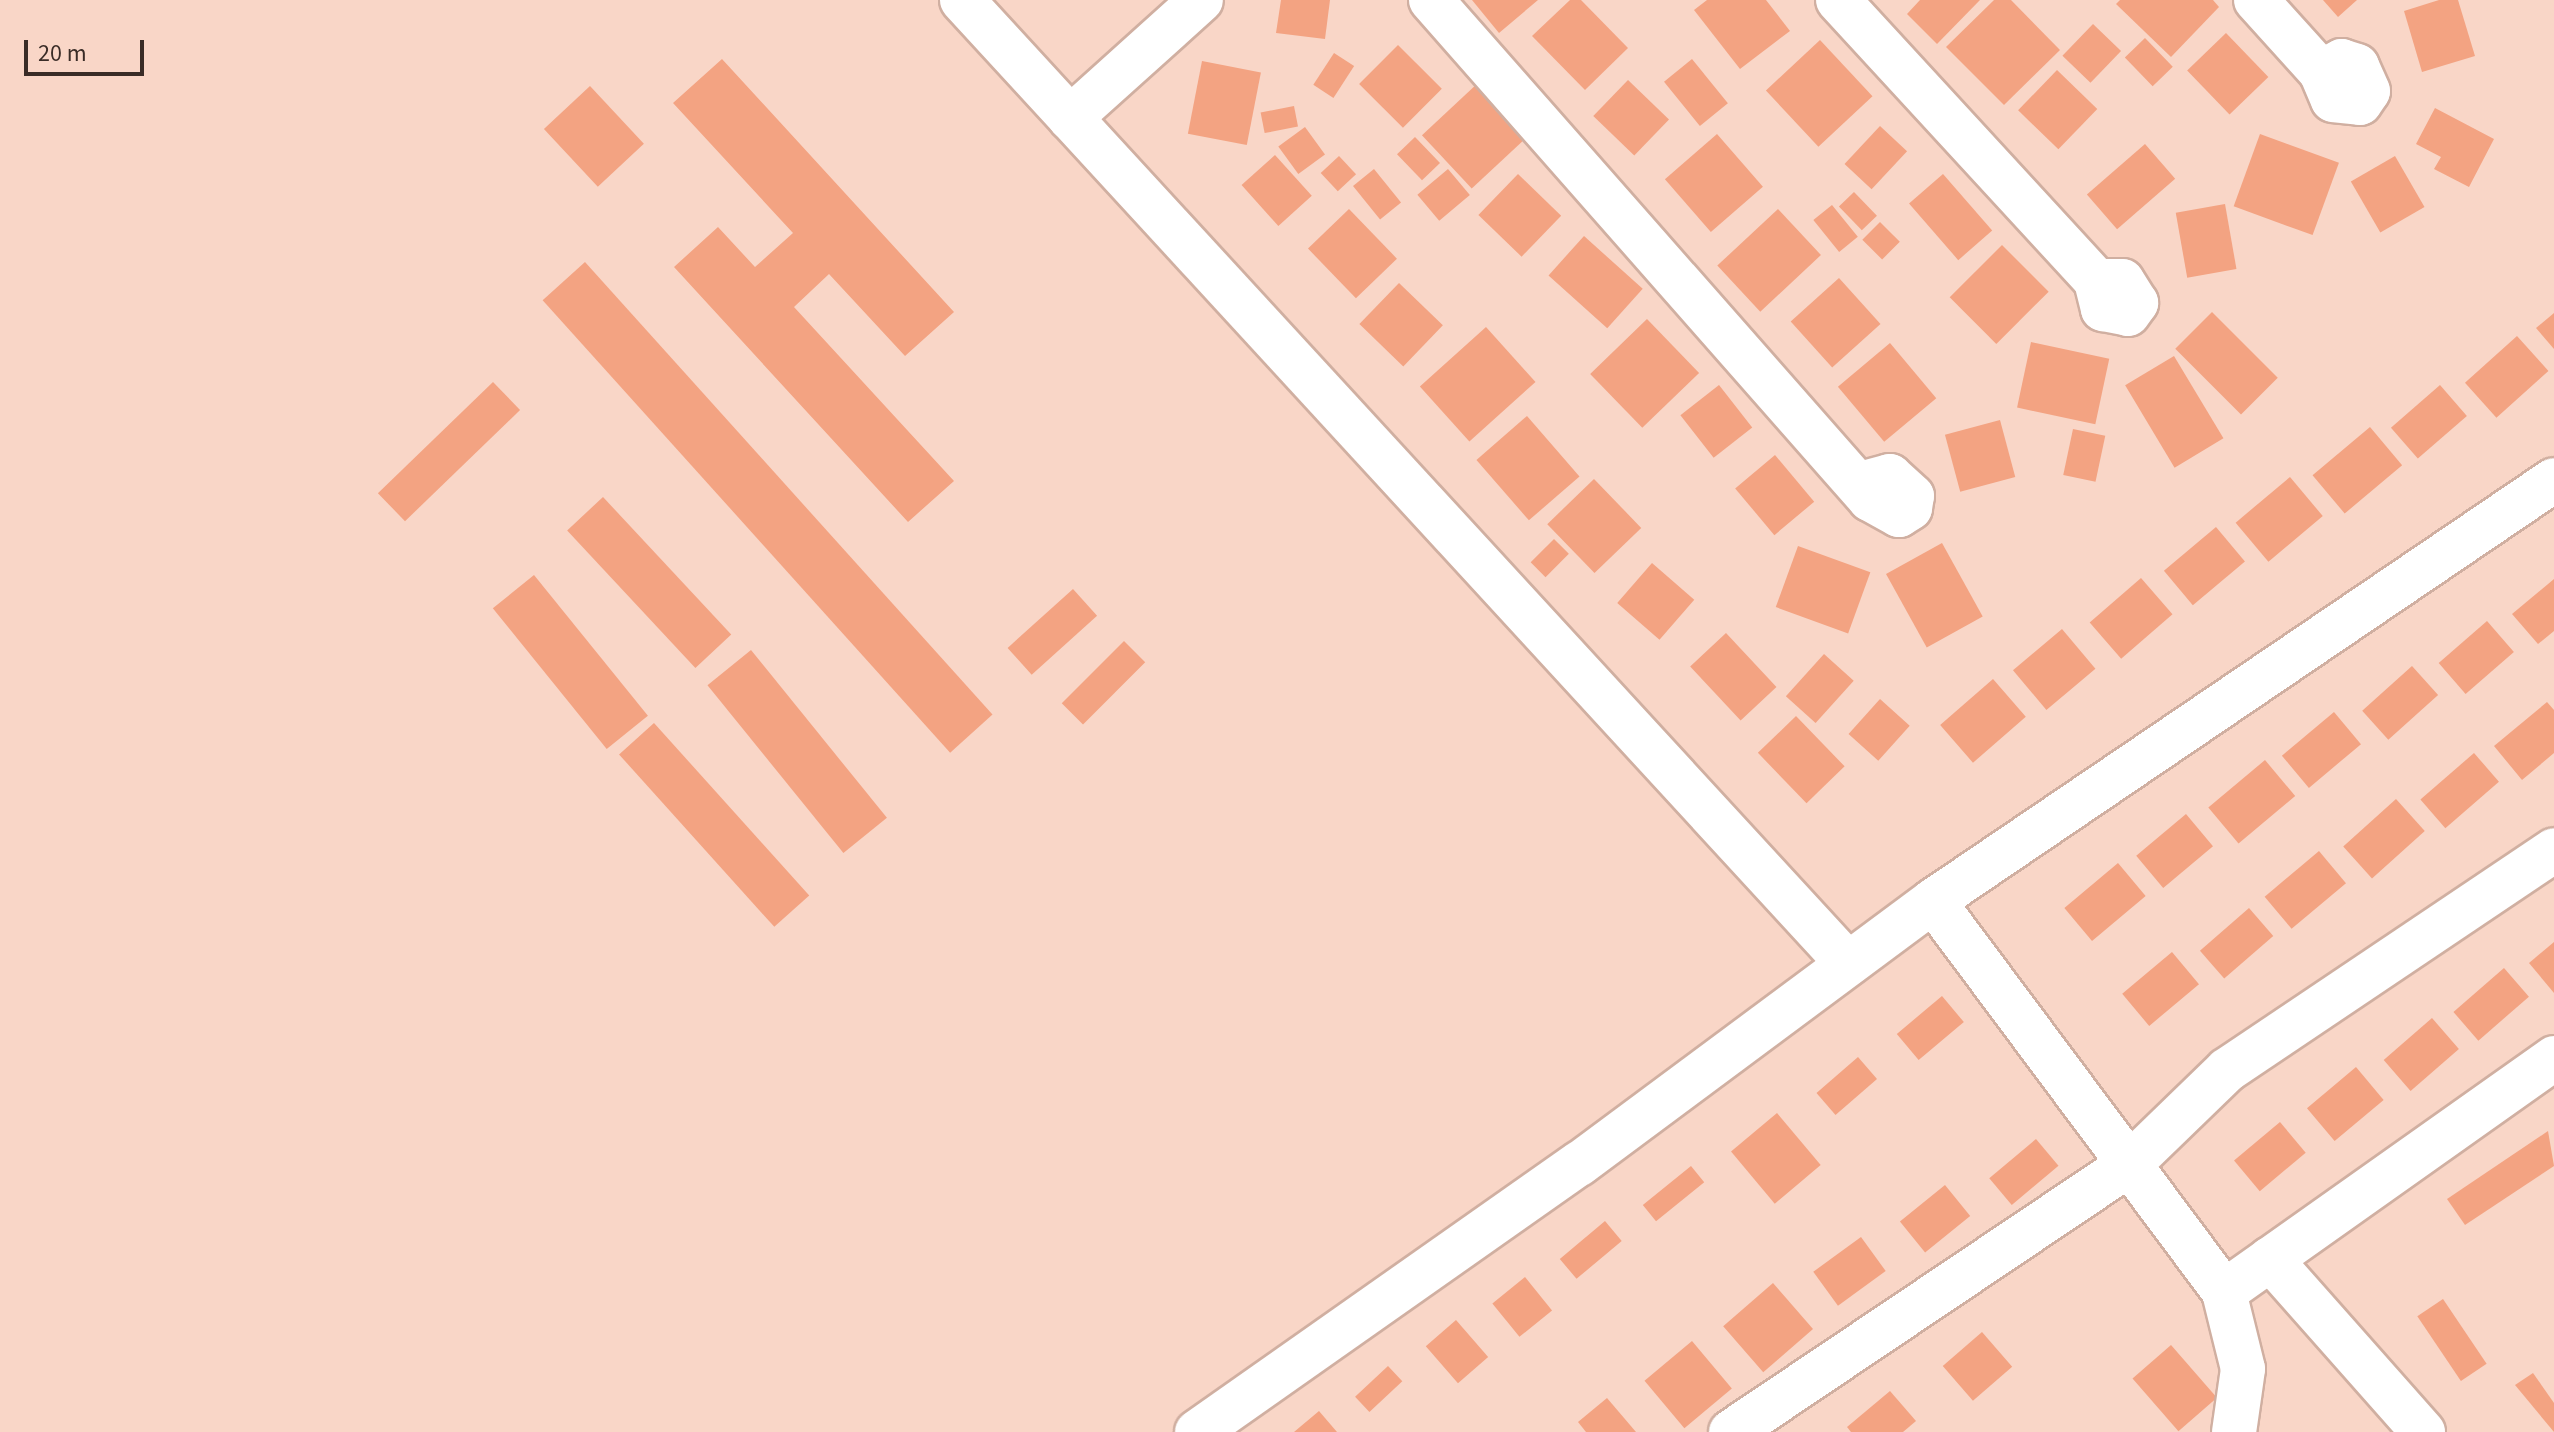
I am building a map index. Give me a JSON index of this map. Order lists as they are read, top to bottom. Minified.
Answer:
{"scale_bar":"20 m"}
